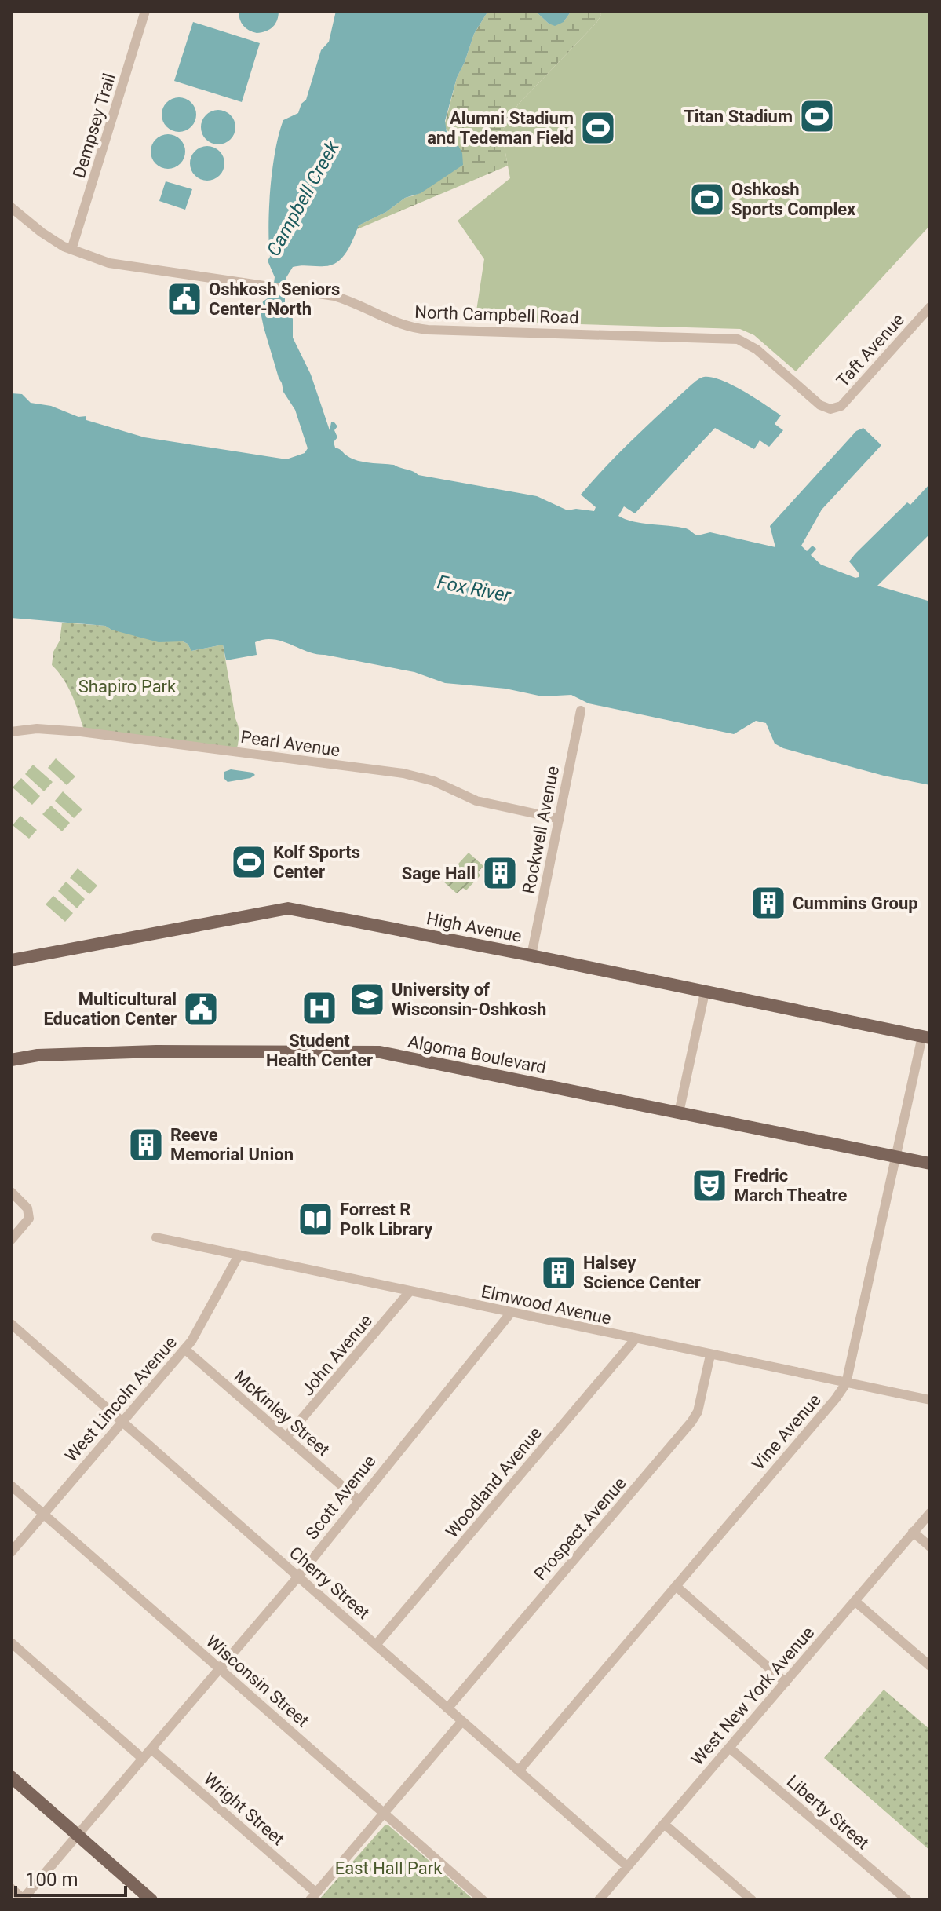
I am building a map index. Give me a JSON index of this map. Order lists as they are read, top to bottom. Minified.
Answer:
{"streets":{"main road":["High Avenue","Algoma Boulevard"],"street":["Dempsey Trail","North Campbell Road","Taft Avenue","Pearl Avenue","Rockwell Avenue","Elmwood Avenue","John Avenue","West Lincoln Avenue","McKinley Street","Vine Avenue","Woodland Avenue","Scott Avenue","Prospect Avenue","Cherry Street","Wisconsin Street","West New York Avenue","Wright Street","Liberty Street"]},"crossings":[["Dempsey Trail","North Campbell Road"],["North Campbell Road","Taft Avenue"],["Pearl Avenue","Rockwell Avenue"],["Rockwell Avenue","High Avenue"],["High Avenue","Vine Avenue"],["Algoma Boulevard","Vine Avenue"],["Elmwood Avenue","John Avenue"],["Elmwood Avenue","West Lincoln Avenue"],["Elmwood Avenue","Vine Avenue"],["Elmwood Avenue","Woodland Avenue"],["Elmwood Avenue","Scott Avenue"],["Elmwood Avenue","Prospect Avenue"],["John Avenue","McKinley Street"],["West Lincoln Avenue","McKinley Street"],["West Lincoln Avenue","Cherry Street"],["West Lincoln Avenue","Wisconsin Street"],["McKinley Street","Scott Avenue"],["Vine Avenue","Cherry Street"],["Woodland Avenue","Cherry Street"],["Scott Avenue","Cherry Street"],["Scott Avenue","Wisconsin Street"],["Scott Avenue","Wright Street"],["Prospect Avenue","Cherry Street"],["Cherry Street","West New York Avenue"],["West New York Avenue","Liberty Street"]],"water":["Campbell Creek","Fox River"],"parks":["Shapiro Park","East Hall Park"],"places":{"sports":["Titan Stadium","Alumni Stadium and Tedeman Field","Oshkosh Sports Complex","Kolf Sports Center"],"public building":["Oshkosh Seniors Center-North","Multicultural Education Center"],"building":["Sage Hall","Cummins Group","Reeve Memorial Union","Halsey Science Center"],"school or university":["University of Wisconsin-Oshkosh"],"hospital":["Student Health Center"],"theatre":["Fredric March Theatre"],"library":["Forrest R Polk Library"]},"scale_bar":"100 m"}
